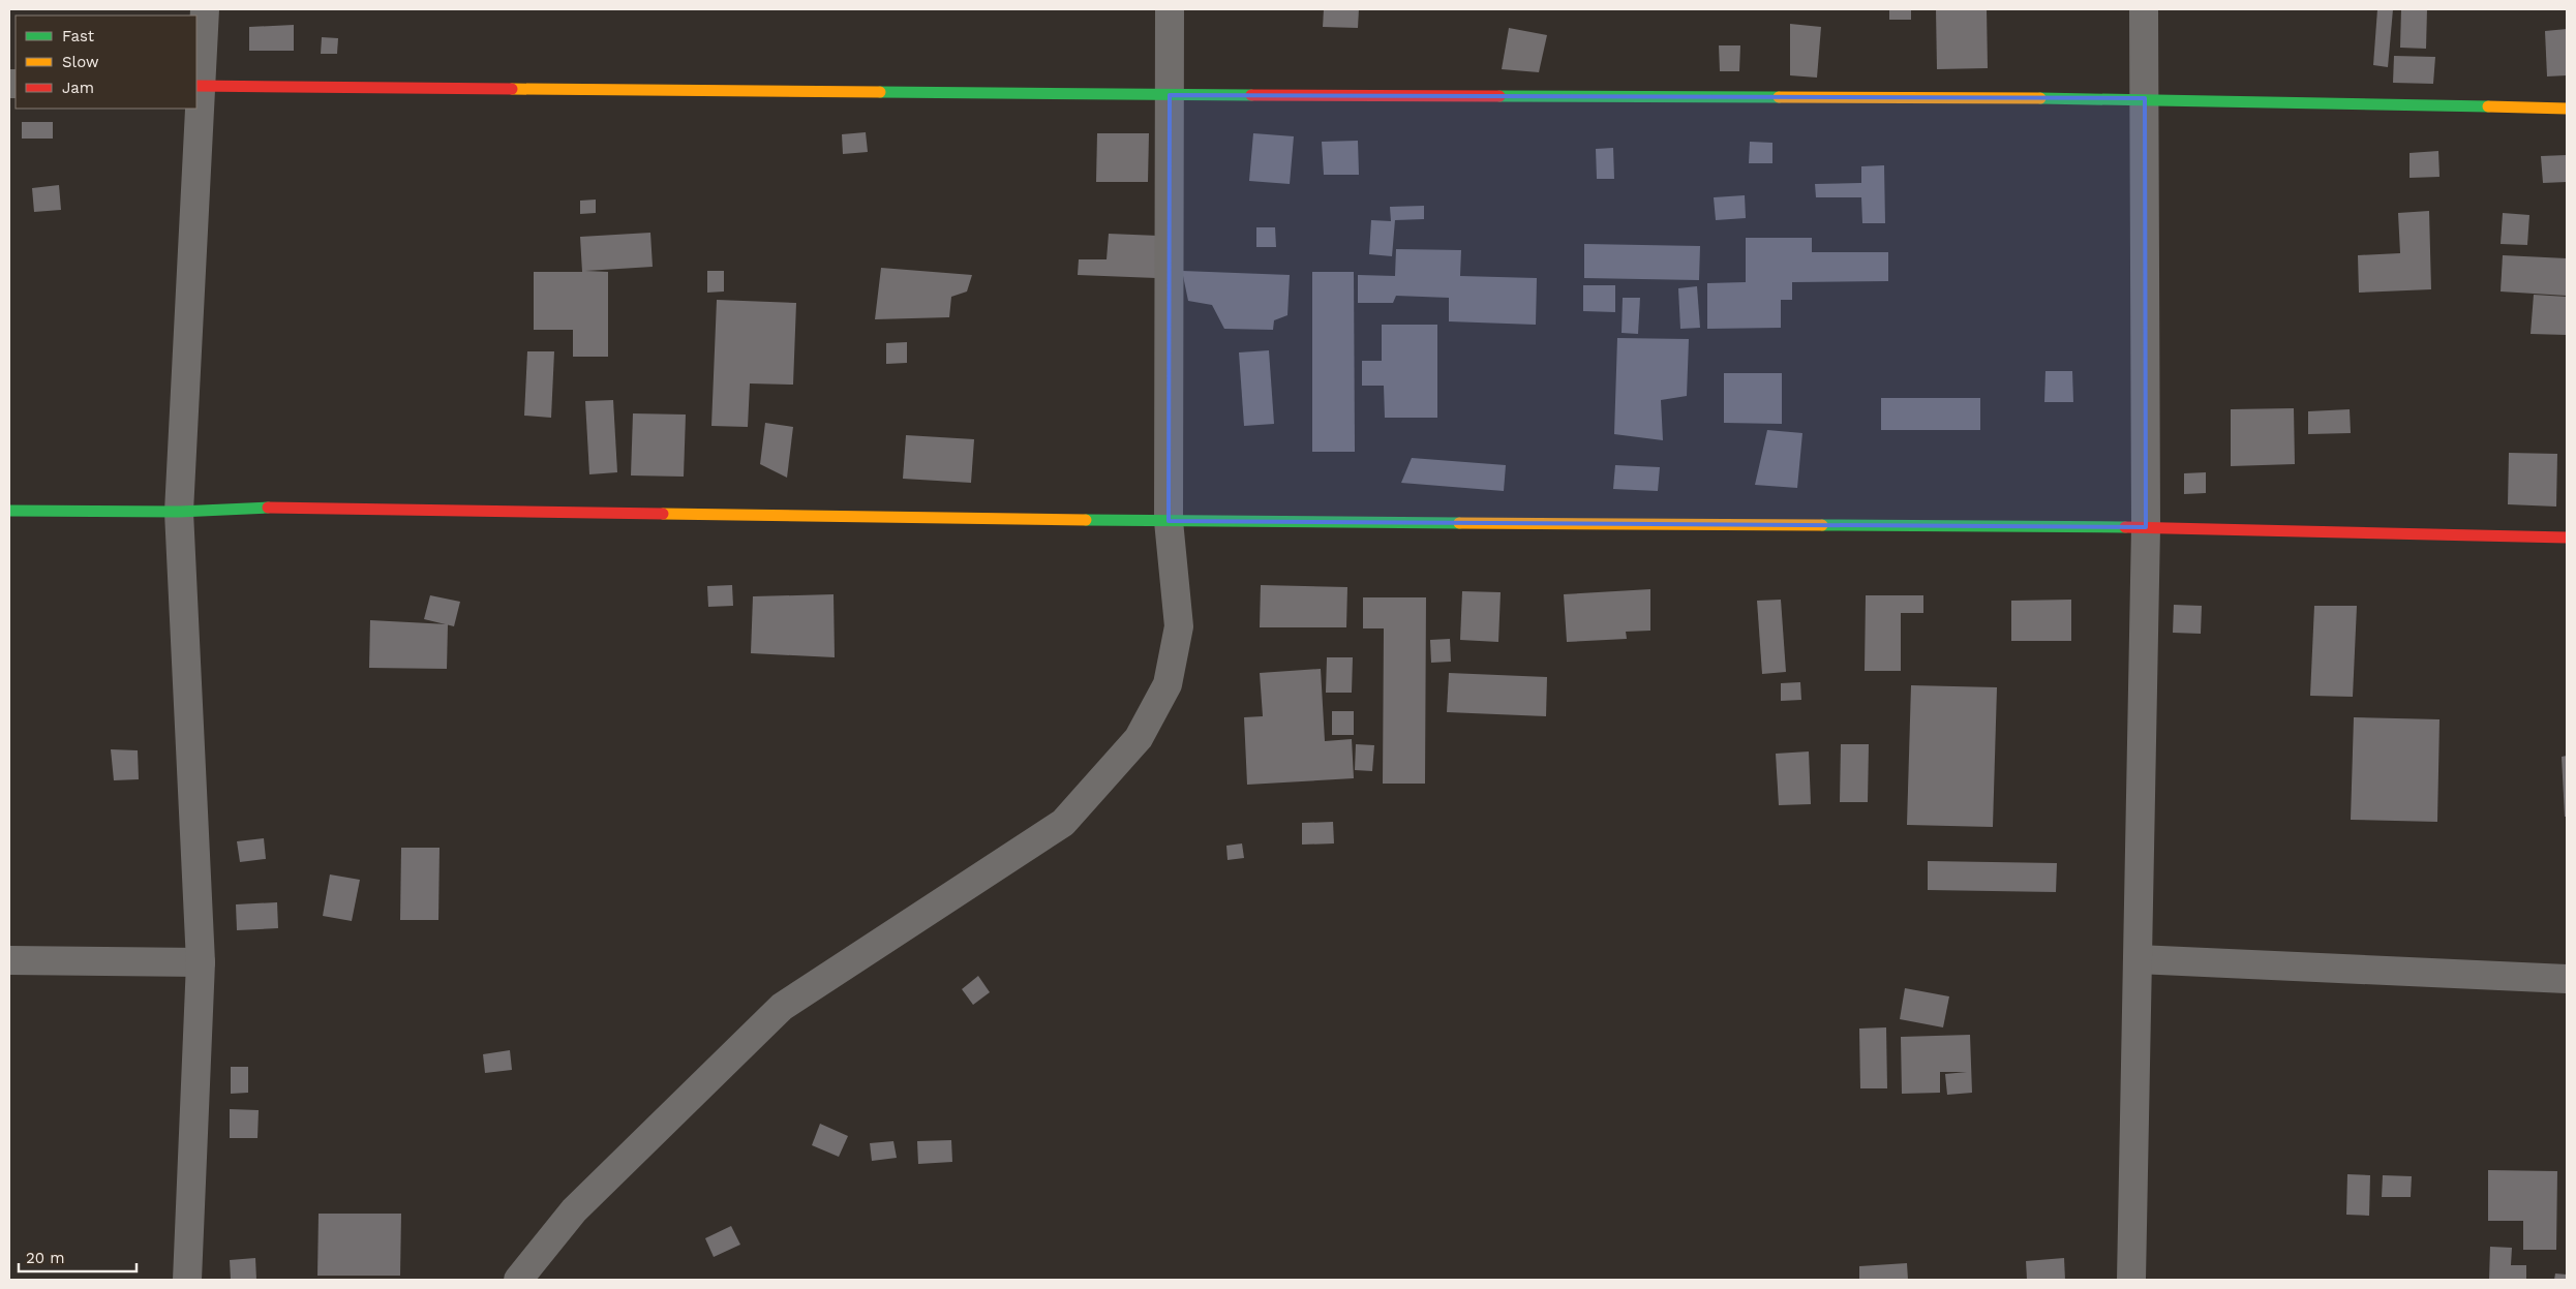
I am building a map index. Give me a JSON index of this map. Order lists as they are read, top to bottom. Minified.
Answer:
{"legend":["Fast","Slow","Jam"],"scale_bar":"20 m"}
